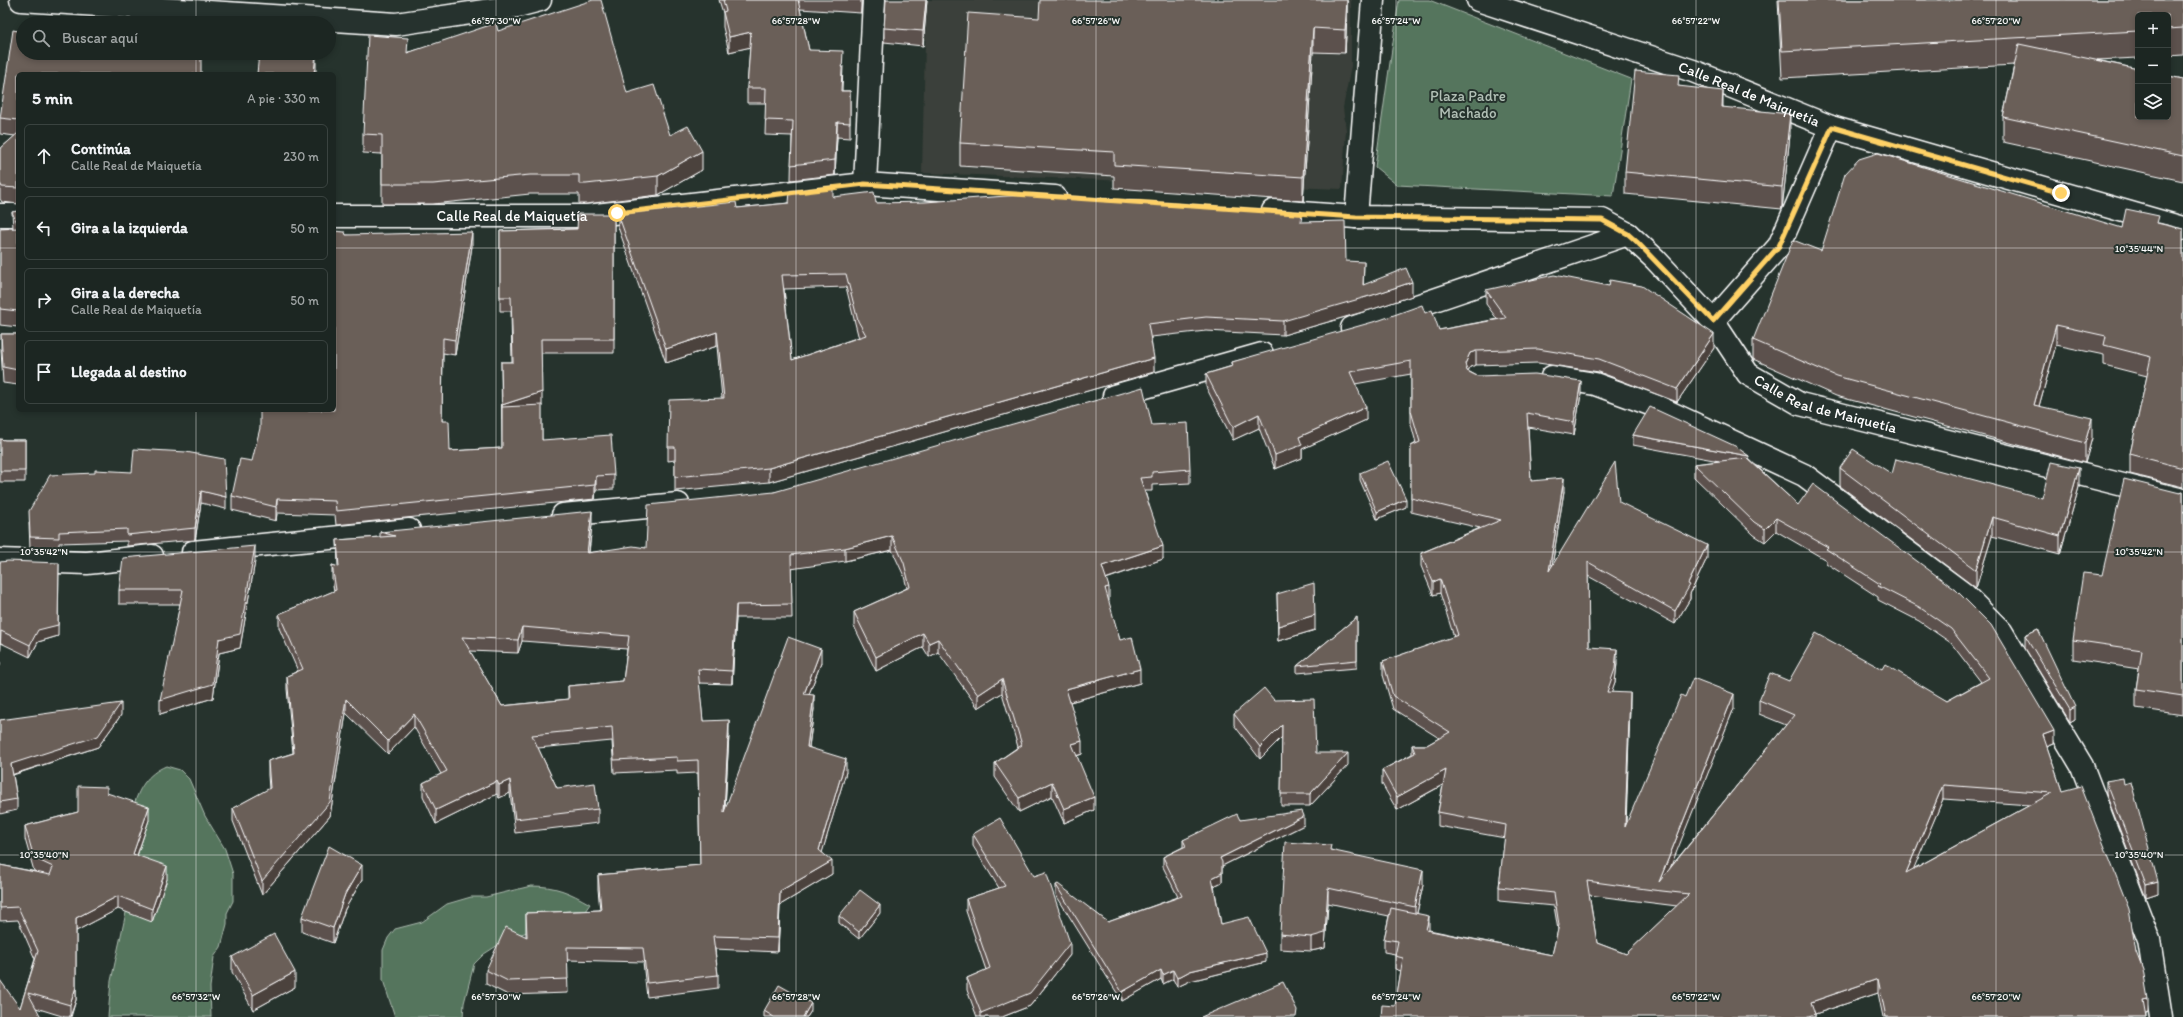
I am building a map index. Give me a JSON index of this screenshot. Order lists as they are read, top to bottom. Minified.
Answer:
{"streets":{"street":["Calle Real de Maiquetía"]},"parks":["Plaza Padre Machado"],"page":{"map_buttons":["+","−"],"search":"Buscar aquí","heading":["5 min","A pie · 330 m"],"list":[["Continúa","Calle Real de Maiquetía","230 m"],["Gira a la izquierda","50 m"],["Gira a la derecha","Calle Real de Maiquetía","50 m"],"Llegada al destino"]},"coordinates":["66°57'30\"W","66°57'28\"W","66°57'26\"W","66°57'24\"W","66°57'22\"W","66°57'20\"W","10°35'44\"N","10°35'42\"N","10°35'40\"N","66°57'32\"W"]}
